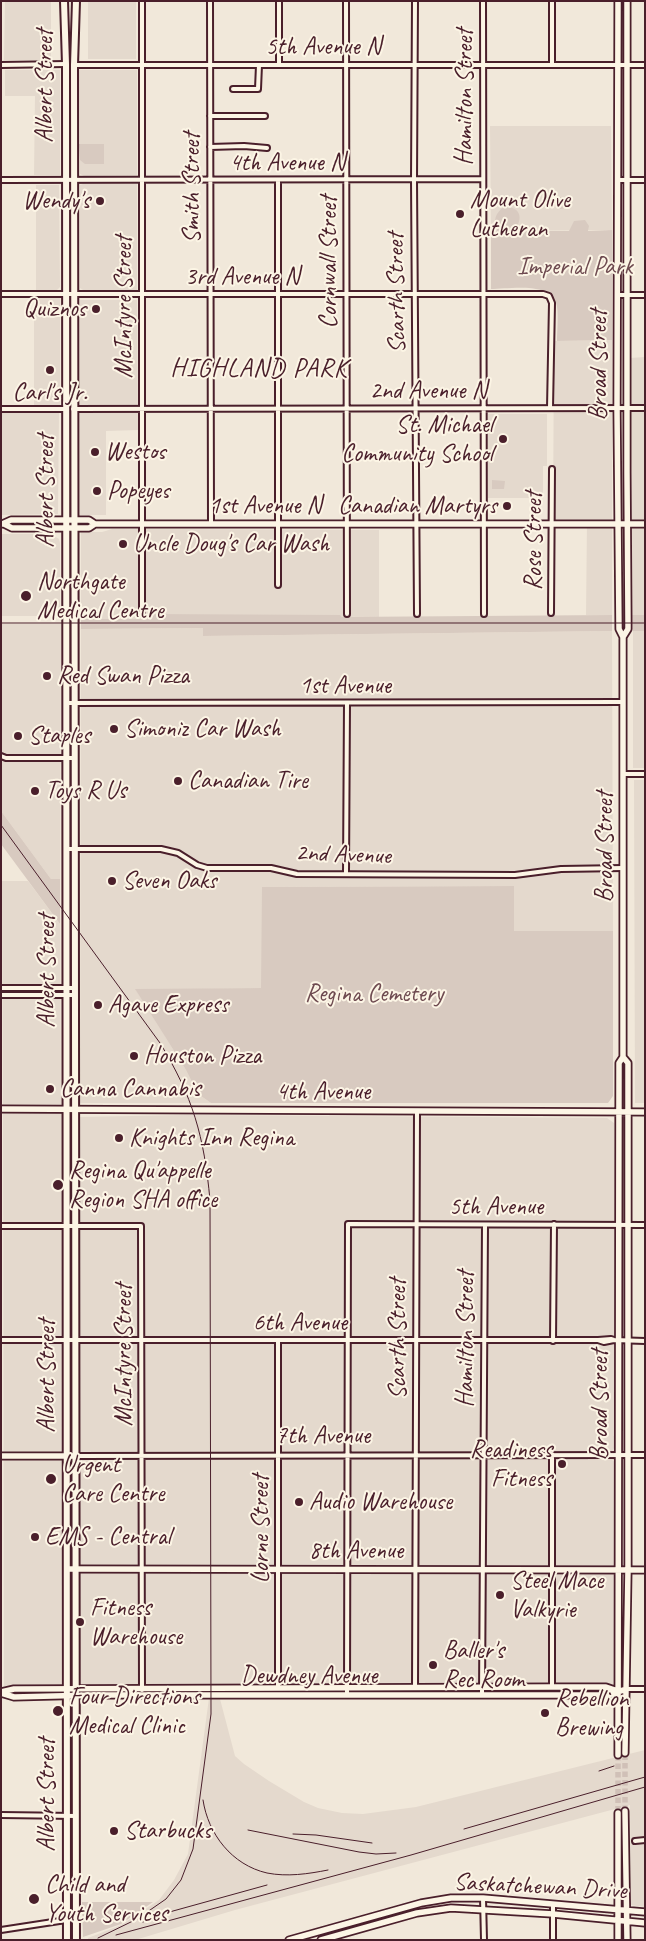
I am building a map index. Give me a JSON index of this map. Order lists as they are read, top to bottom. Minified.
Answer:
{"streets":{"main road":["Albert Street","Broad Street","1st Avenue N","4th Avenue","7th Avenue","8th Avenue","Dewdney Avenue","Saskatchewan Drive"],"street":["5th Avenue N","Hamilton Street","4th Avenue N","Smith Street","Cornwall Street","3rd Avenue N","Scarth Street","McIntyre Street","2nd Avenue N","Rose Street","1st Avenue","2nd Avenue","5th Avenue","6th Avenue","Lorne Street"]},"crossings":[["5th Avenue N","Albert Street"],["5th Avenue N","Hamilton Street"],["5th Avenue N","Smith Street"],["5th Avenue N","Cornwall Street"],["5th Avenue N","Scarth Street"],["5th Avenue N","McIntyre Street"],["5th Avenue N","Broad Street"],["Albert Street","4th Avenue N"],["Albert Street","3rd Avenue N"],["Albert Street","McIntyre Street"],["Albert Street","2nd Avenue N"],["Albert Street","1st Avenue N"],["Albert Street","1st Avenue"],["Albert Street","2nd Avenue"],["Albert Street","4th Avenue"],["Albert Street","6th Avenue"],["Albert Street","7th Avenue"],["Albert Street","8th Avenue"],["Albert Street","Dewdney Avenue"],["Hamilton Street","4th Avenue N"],["Hamilton Street","3rd Avenue N"],["Hamilton Street","2nd Avenue N"],["Hamilton Street","1st Avenue N"],["Hamilton Street","5th Avenue"],["Hamilton Street","6th Avenue"],["Hamilton Street","7th Avenue"],["Hamilton Street","8th Avenue"],["Hamilton Street","Dewdney Avenue"],["4th Avenue N","Smith Street"],["4th Avenue N","Cornwall Street"],["4th Avenue N","Scarth Street"],["4th Avenue N","McIntyre Street"],["Smith Street","3rd Avenue N"],["Smith Street","2nd Avenue N"],["Smith Street","1st Avenue N"],["Cornwall Street","3rd Avenue N"],["Cornwall Street","2nd Avenue N"],["Cornwall Street","1st Avenue N"],["3rd Avenue N","Scarth Street"],["3rd Avenue N","McIntyre Street"],["3rd Avenue N","2nd Avenue N"],["Scarth Street","2nd Avenue N"],["Scarth Street","1st Avenue N"],["Scarth Street","4th Avenue"],["Scarth Street","5th Avenue"],["Scarth Street","6th Avenue"],["Scarth Street","7th Avenue"],["Scarth Street","8th Avenue"],["Scarth Street","Dewdney Avenue"],["McIntyre Street","2nd Avenue N"],["McIntyre Street","1st Avenue N"],["McIntyre Street","6th Avenue"],["McIntyre Street","7th Avenue"],["McIntyre Street","8th Avenue"],["McIntyre Street","Dewdney Avenue"],["Broad Street","2nd Avenue N"],["Broad Street","1st Avenue N"],["Broad Street","1st Avenue"],["Broad Street","2nd Avenue"],["Broad Street","4th Avenue"],["Broad Street","5th Avenue"],["Broad Street","6th Avenue"],["Broad Street","7th Avenue"],["Broad Street","8th Avenue"],["Broad Street","Dewdney Avenue"],["1st Avenue N","Rose Street"],["5th Avenue","6th Avenue"],["6th Avenue","Lorne Street"],["7th Avenue","Lorne Street"],["Lorne Street","8th Avenue"],["Lorne Street","Dewdney Avenue"]],"districts":["HIGHLAND PARK"],"parks":["Imperial Park","Regina Cemetery"],"places":["Wendy's","Mount Olive Lutheran","Quiznos","Carl's Jr.","St. Michael Community School","Westos","Popeyes","Canadian Martyrs","Uncle Doug's Car Wash","Northgate Medical Centre","Red Swan Pizza","Simoniz Car Wash","Staples","Canadian Tire","Toys R Us","Seven Oaks","Agave Express","Houston Pizza","Canna Cannabis","Knights Inn Regina","Regina Qu'appelle Region SHA office","Readiness Fitness","Urgent Care Centre","Audio Warehouse","EMS - Central","Steel Mace Valkyrie","Fitness Warehouse","Baller's Rec Room","Four Directions Medical Clinic","Rebellion Brewing","Starbucks","Child and Youth Services"]}
